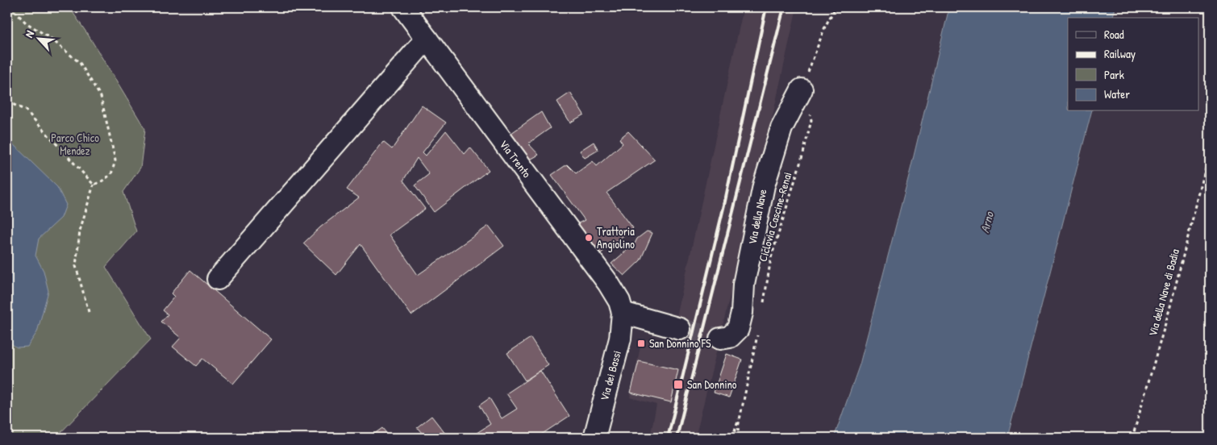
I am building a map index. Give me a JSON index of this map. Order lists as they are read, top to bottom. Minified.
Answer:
{"streets":{"street":["Via Trento","Via della Nave","Via dei Bassi"],"path":["Ciclovia Cascine-Renai","Via della Nave di Badia"]},"crossings":[["Via Trento","Via dei Bassi"],["Via della Nave","Ciclovia Cascine-Renai"]],"water":["Arno"],"parks":["Parco Chico Mendez"],"places":{"other":["Trattoria Angiolino"],"transit":["San Donnino FS","San Donnino"]},"legend":["Road","Railway","Park","Water"],"north":"top left"}
